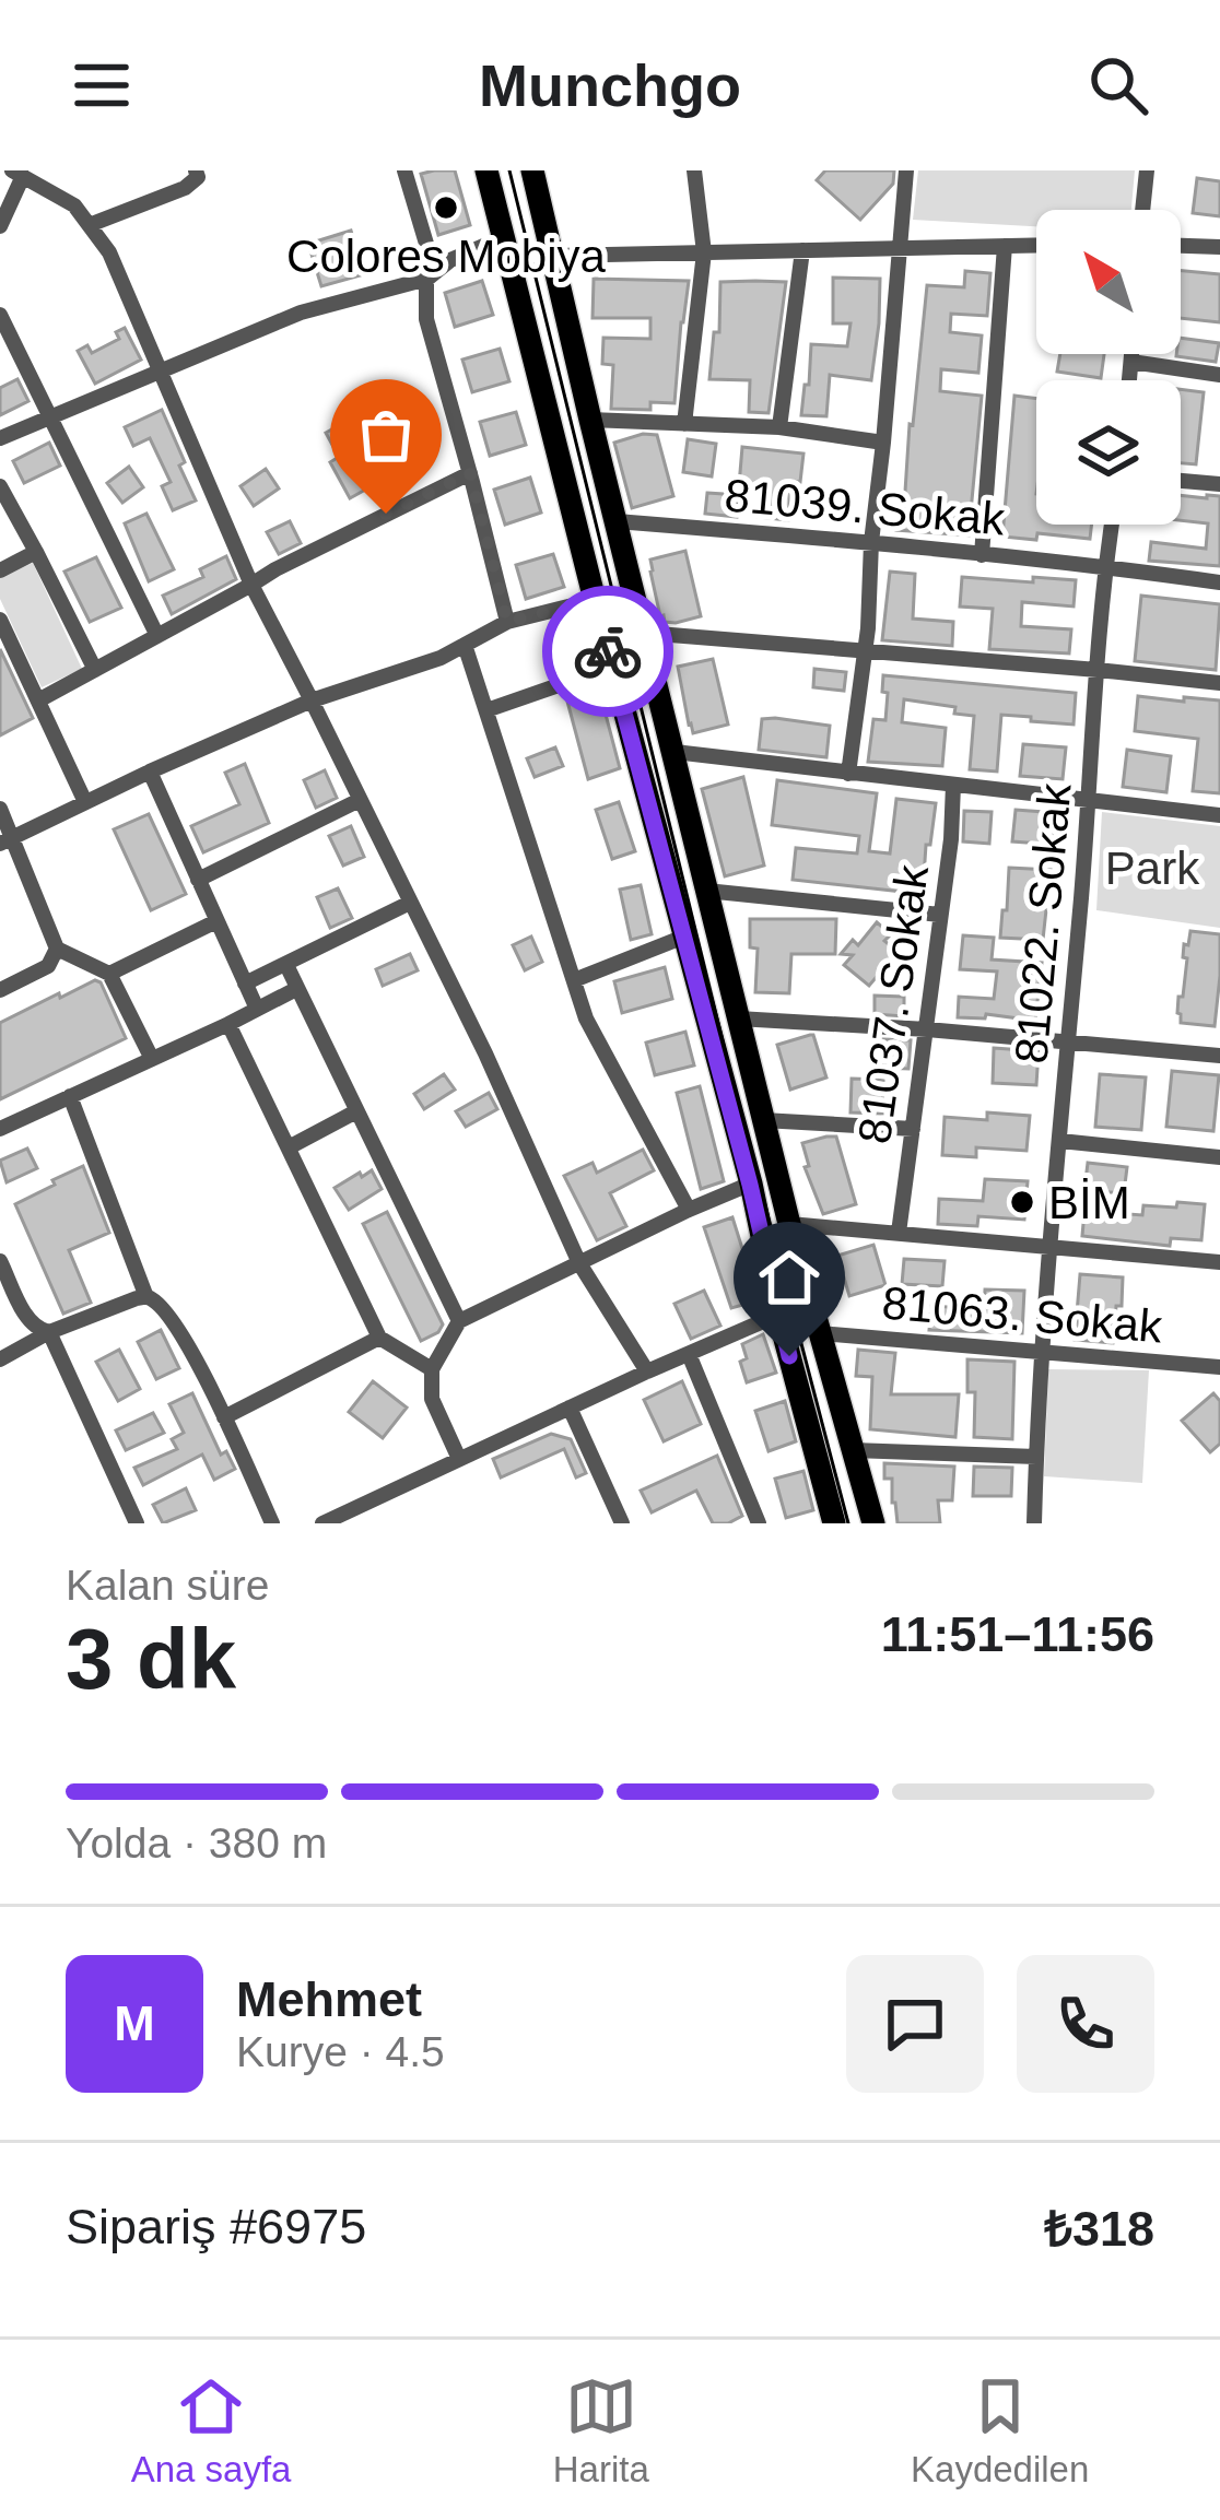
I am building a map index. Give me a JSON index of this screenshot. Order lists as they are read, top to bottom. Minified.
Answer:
{"streets":{"street":["81039. Sokak","81022. Sokak","81037. Sokak","81063. Sokak"]},"crossings":[["81039. Sokak","81022. Sokak"],["81022. Sokak","81063. Sokak"]],"parks":["Park"],"places":["Colores Mobiya","BİM"],"north":"top left","page":{"header":"Munchgo","heading":["3 dk","Kalan süre","11:51–11:56"],"panel":["Mehmet","Kurye · 4.5","Sipariş #6975","₺318"],"bar":"Yolda · 380 m","round":"M","tabs":["Ana sayfa","Harita","Kaydedilen"]}}
